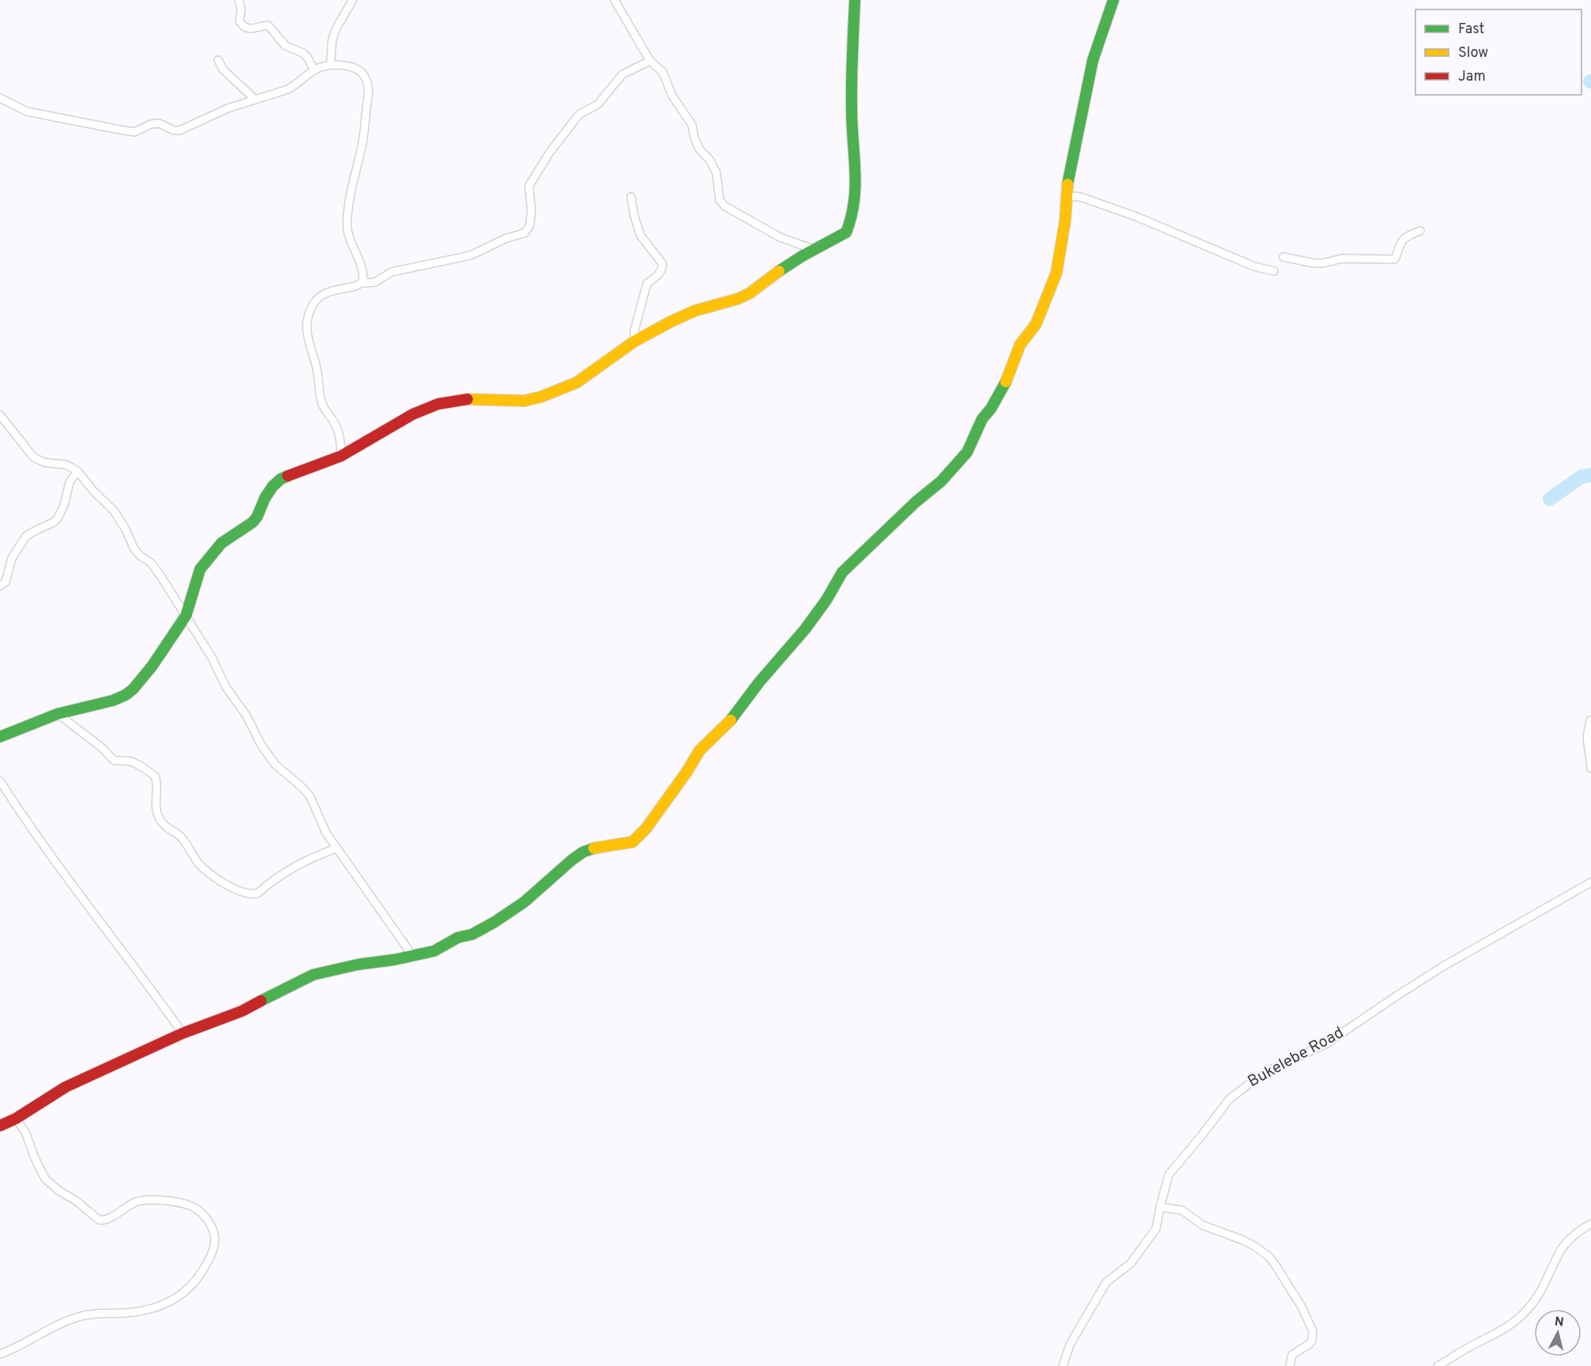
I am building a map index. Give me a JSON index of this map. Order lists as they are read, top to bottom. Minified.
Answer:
{"streets":{"street":["Bukelebe Road"]},"legend":["Fast","Slow","Jam"],"north":"top"}
